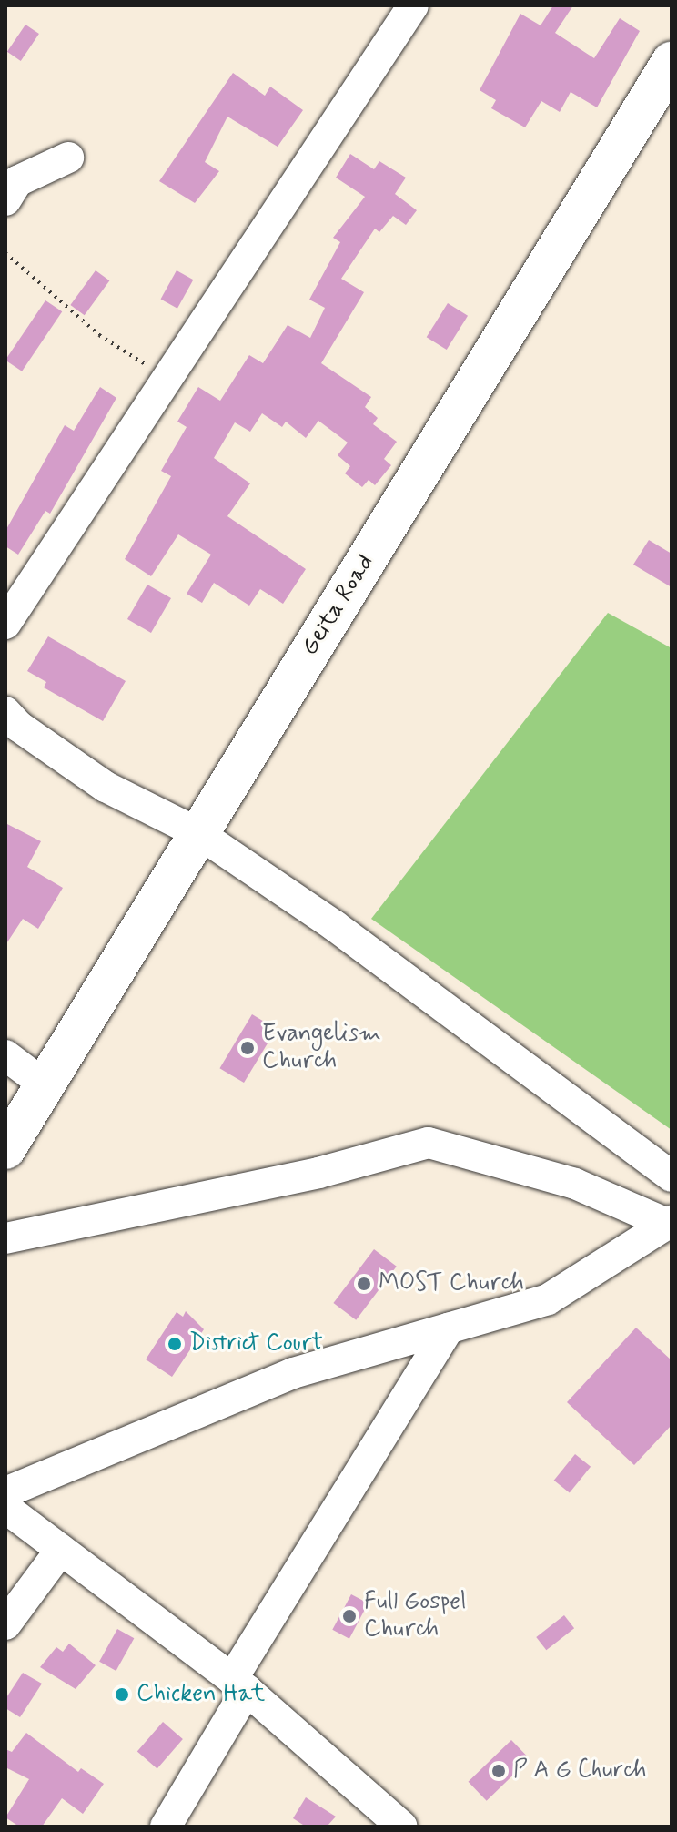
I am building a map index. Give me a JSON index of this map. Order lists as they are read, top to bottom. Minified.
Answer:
{"streets":{"main road":["Geita Road"]},"places":["Evangelism Church","MOST Church","District Court","Full Gospel Church","Chicken Hat","P A G Church"]}
